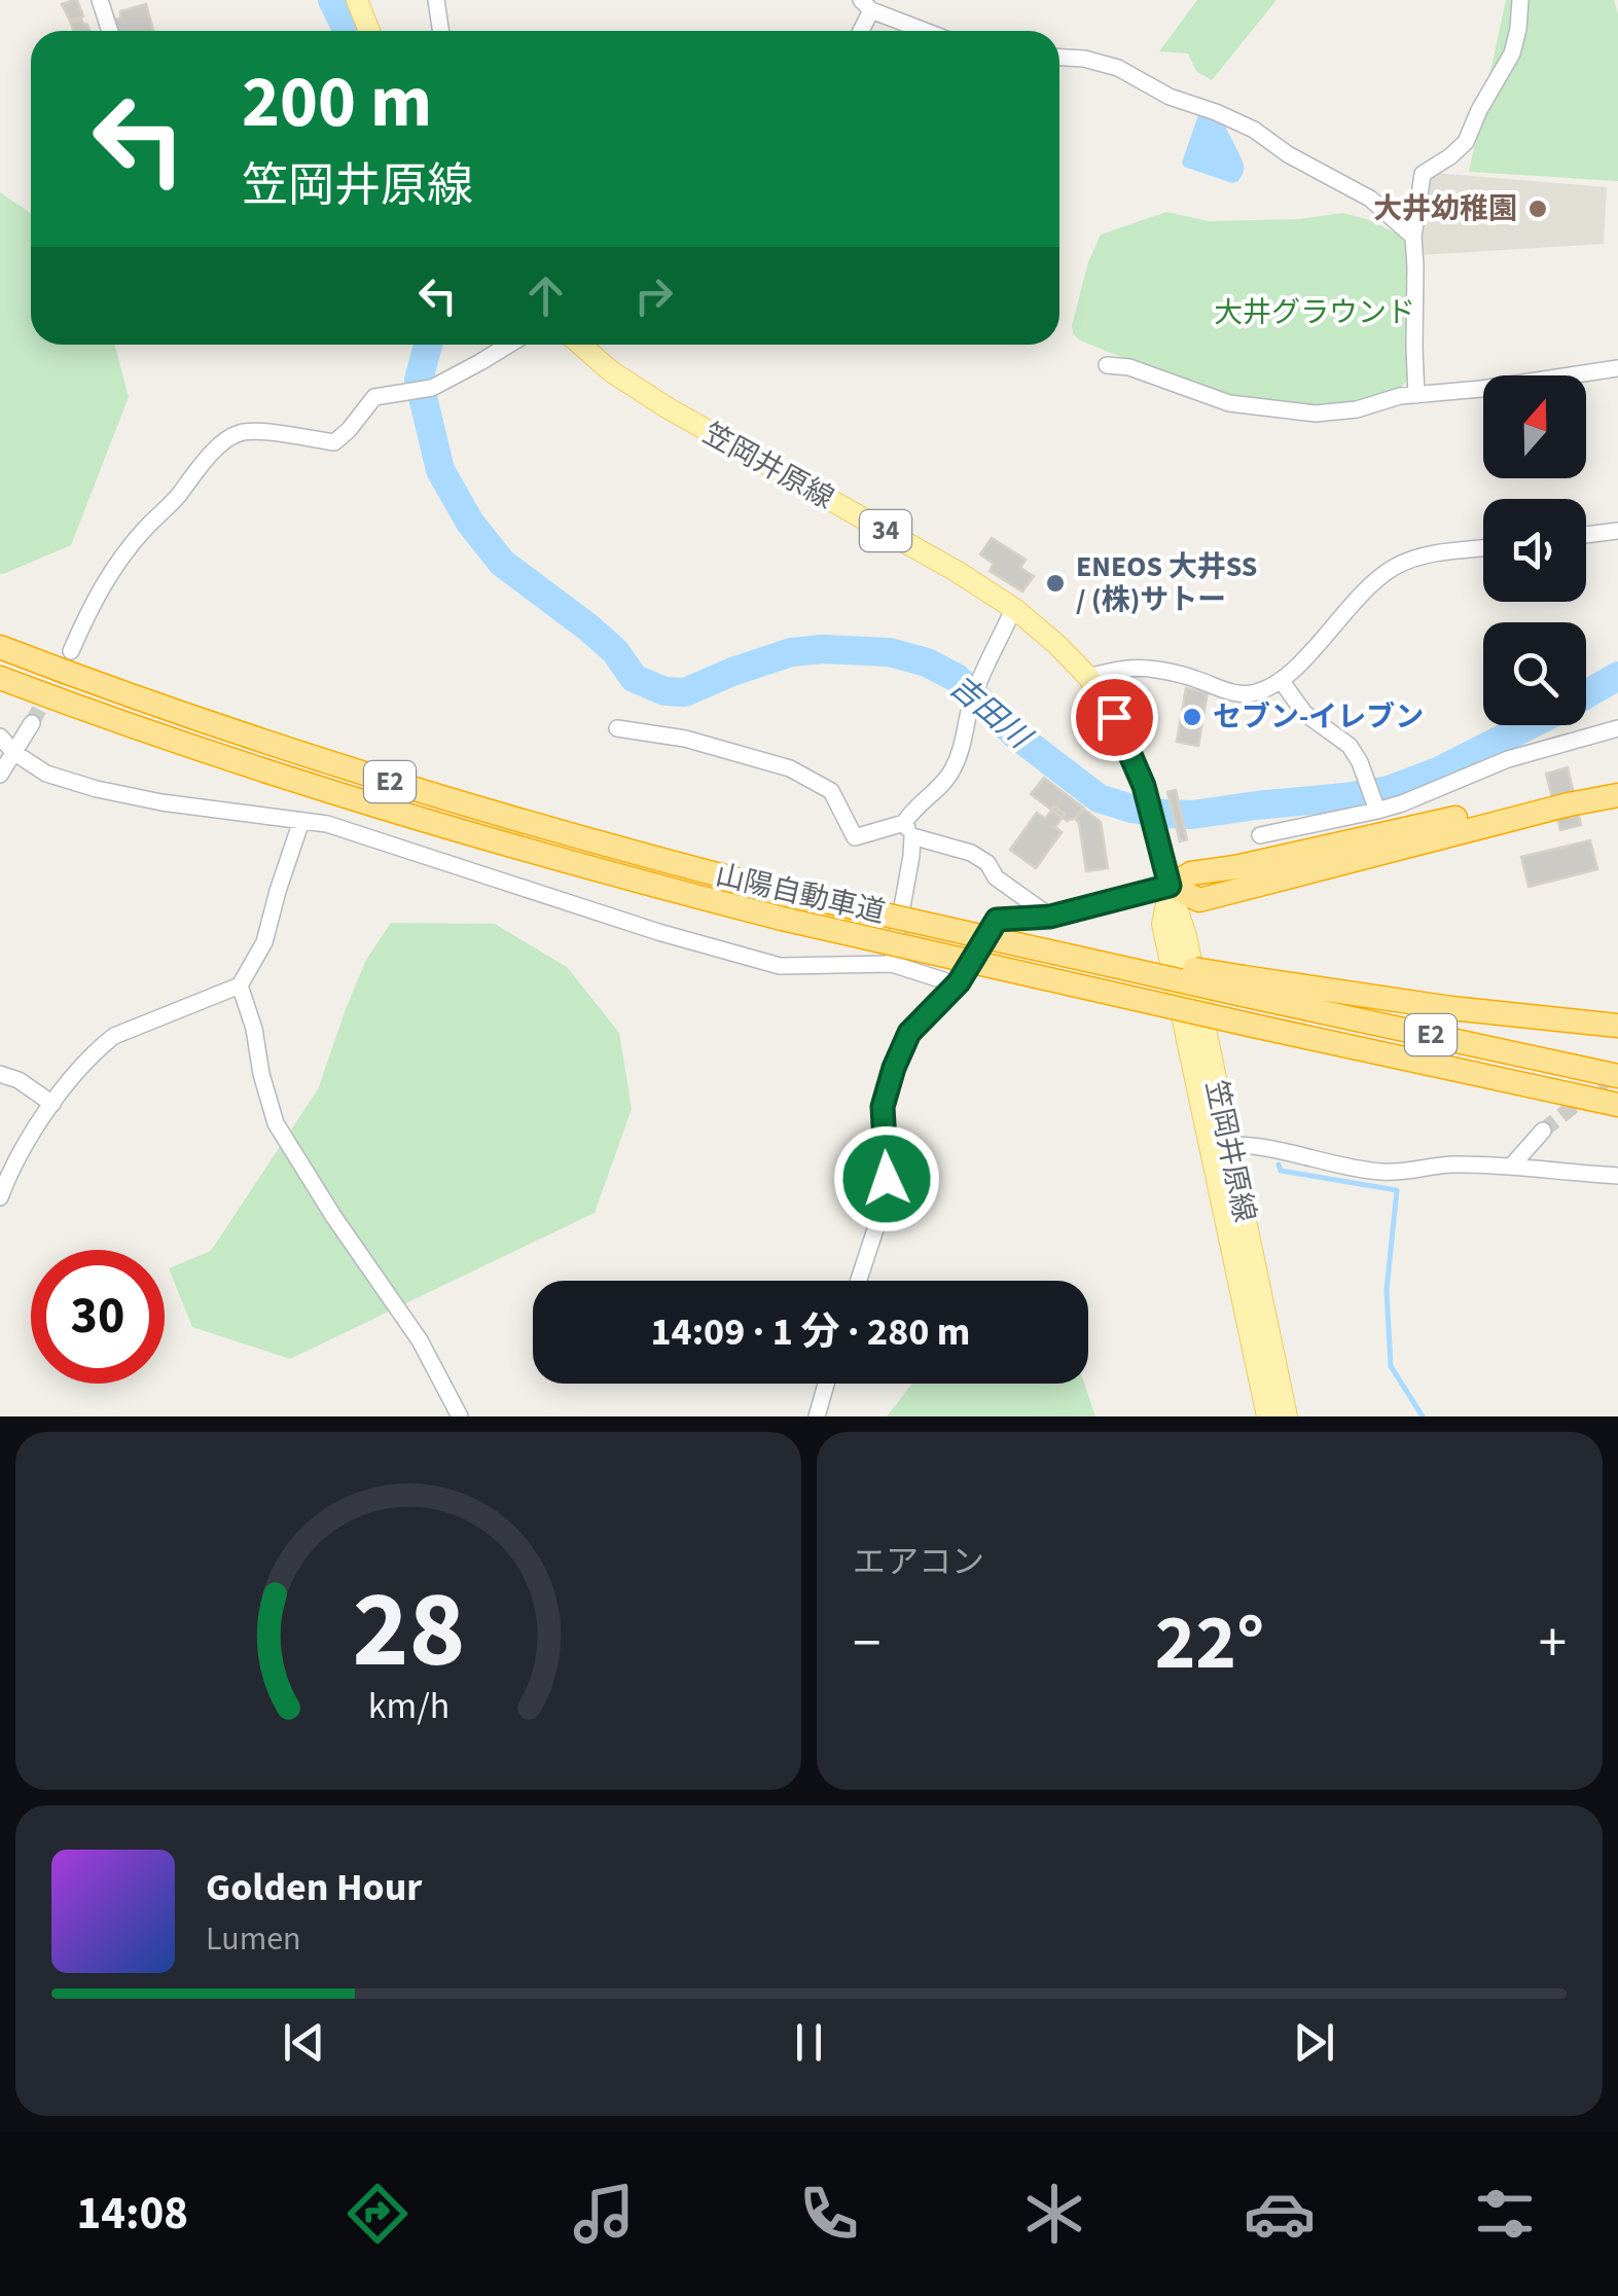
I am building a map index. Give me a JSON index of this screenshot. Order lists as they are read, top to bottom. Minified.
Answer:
{"streets":{"highway":["E2","山陽自動車道"],"main road":["笠岡井原線","34"]},"crossings":[["E2","山陽自動車道"]],"water":["吉田川"],"parks":["大井グラウンド"],"places":["大井幼稚園","ENEOS 大井SS / (株)サトー","セブン-イレブン"],"north":"top","page":{"turn":["200 m","笠岡井原線"],"limit":"30","trip":"14:09 · 1 分 · 280 m","tile":"エアコン","heat":["−","22°","+"],"song":["Golden Hour","Lumen"],"tabs":"14:08","gauge":["28","km/h"]}}
